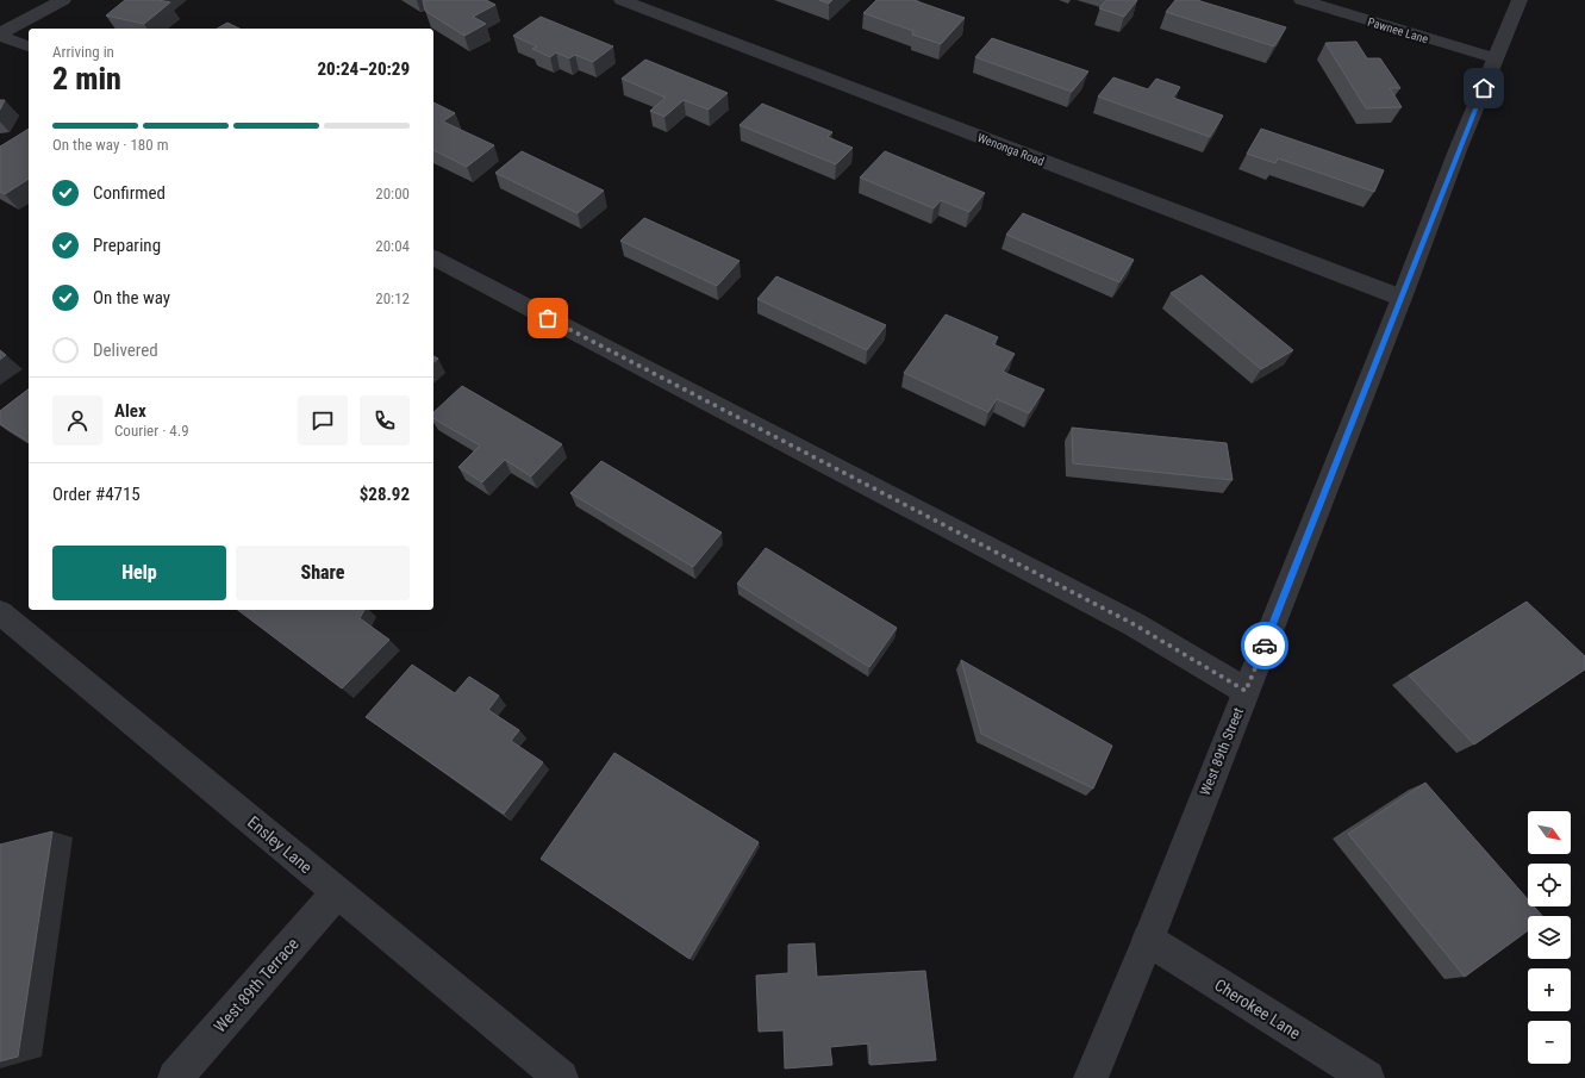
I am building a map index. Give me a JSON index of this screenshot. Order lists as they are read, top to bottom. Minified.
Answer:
{"streets":{"street":["Pawnee Lane","Wenonga Road","West 89th Street","Ensley Lane","West 89th Terrace","Cherokee Lane"]},"crossings":[["Pawnee Lane","West 89th Street"],["Wenonga Road","West 89th Street"],["West 89th Street","Cherokee Lane"],["Ensley Lane","West 89th Terrace"]],"north":"bottom right","page":{"heading":["2 min","Arriving in","20:24–20:29"],"panel":["Alex","Courier · 4.9","Order #4715","$28.92"],"bar":"On the way · 180 m","list":[["Confirmed","20:00"],["Preparing","20:04"],["On the way","20:12"],"Delivered"],"buttons":["Help","Share"],"map_buttons":["+","−"]}}
